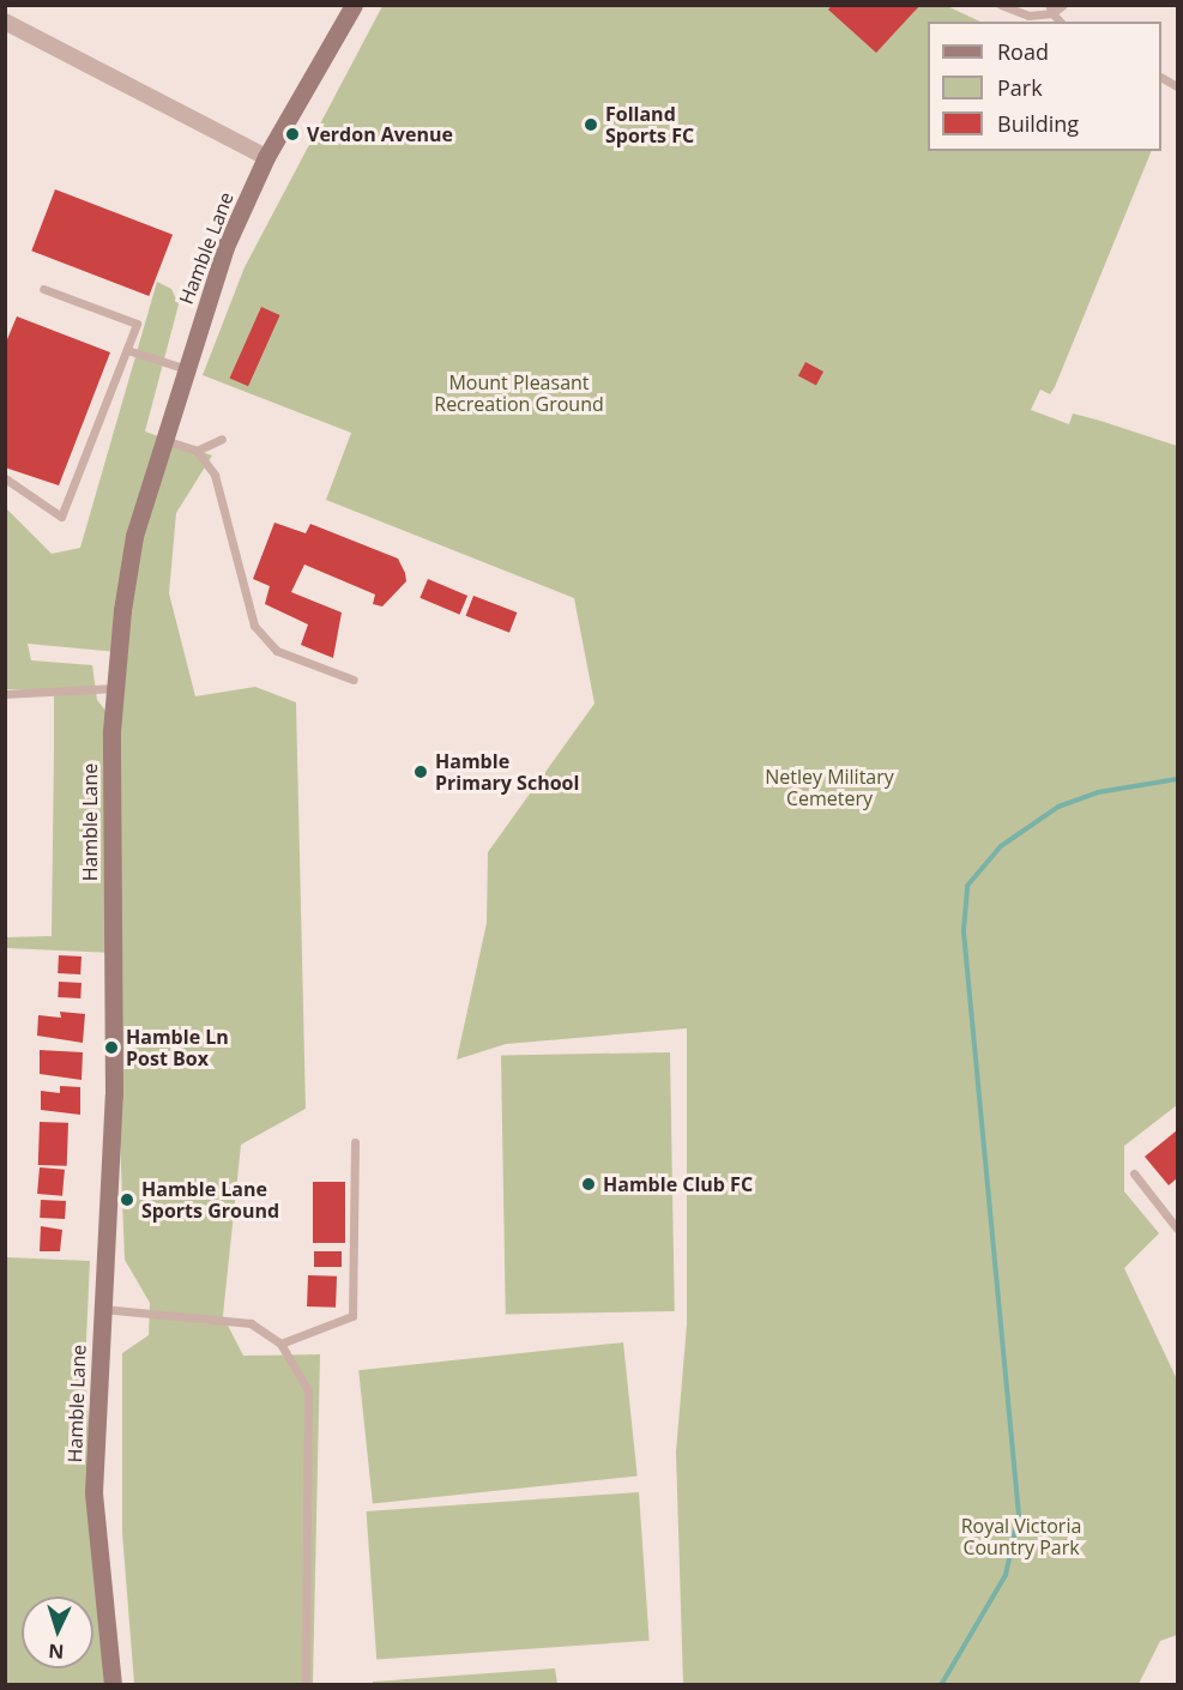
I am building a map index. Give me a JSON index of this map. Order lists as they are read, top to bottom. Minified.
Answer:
{"streets":{"main road":["Hamble Lane"]},"parks":["Mount Pleasant Recreation Ground","Netley Military Cemetery","Royal Victoria Country Park"],"places":["Folland Sports FC","Verdon Avenue","Hamble Primary School","Hamble Ln Post Box","Hamble Club FC","Hamble Lane Sports Ground"],"legend":["Road","Park","Building"],"north":"bottom"}
